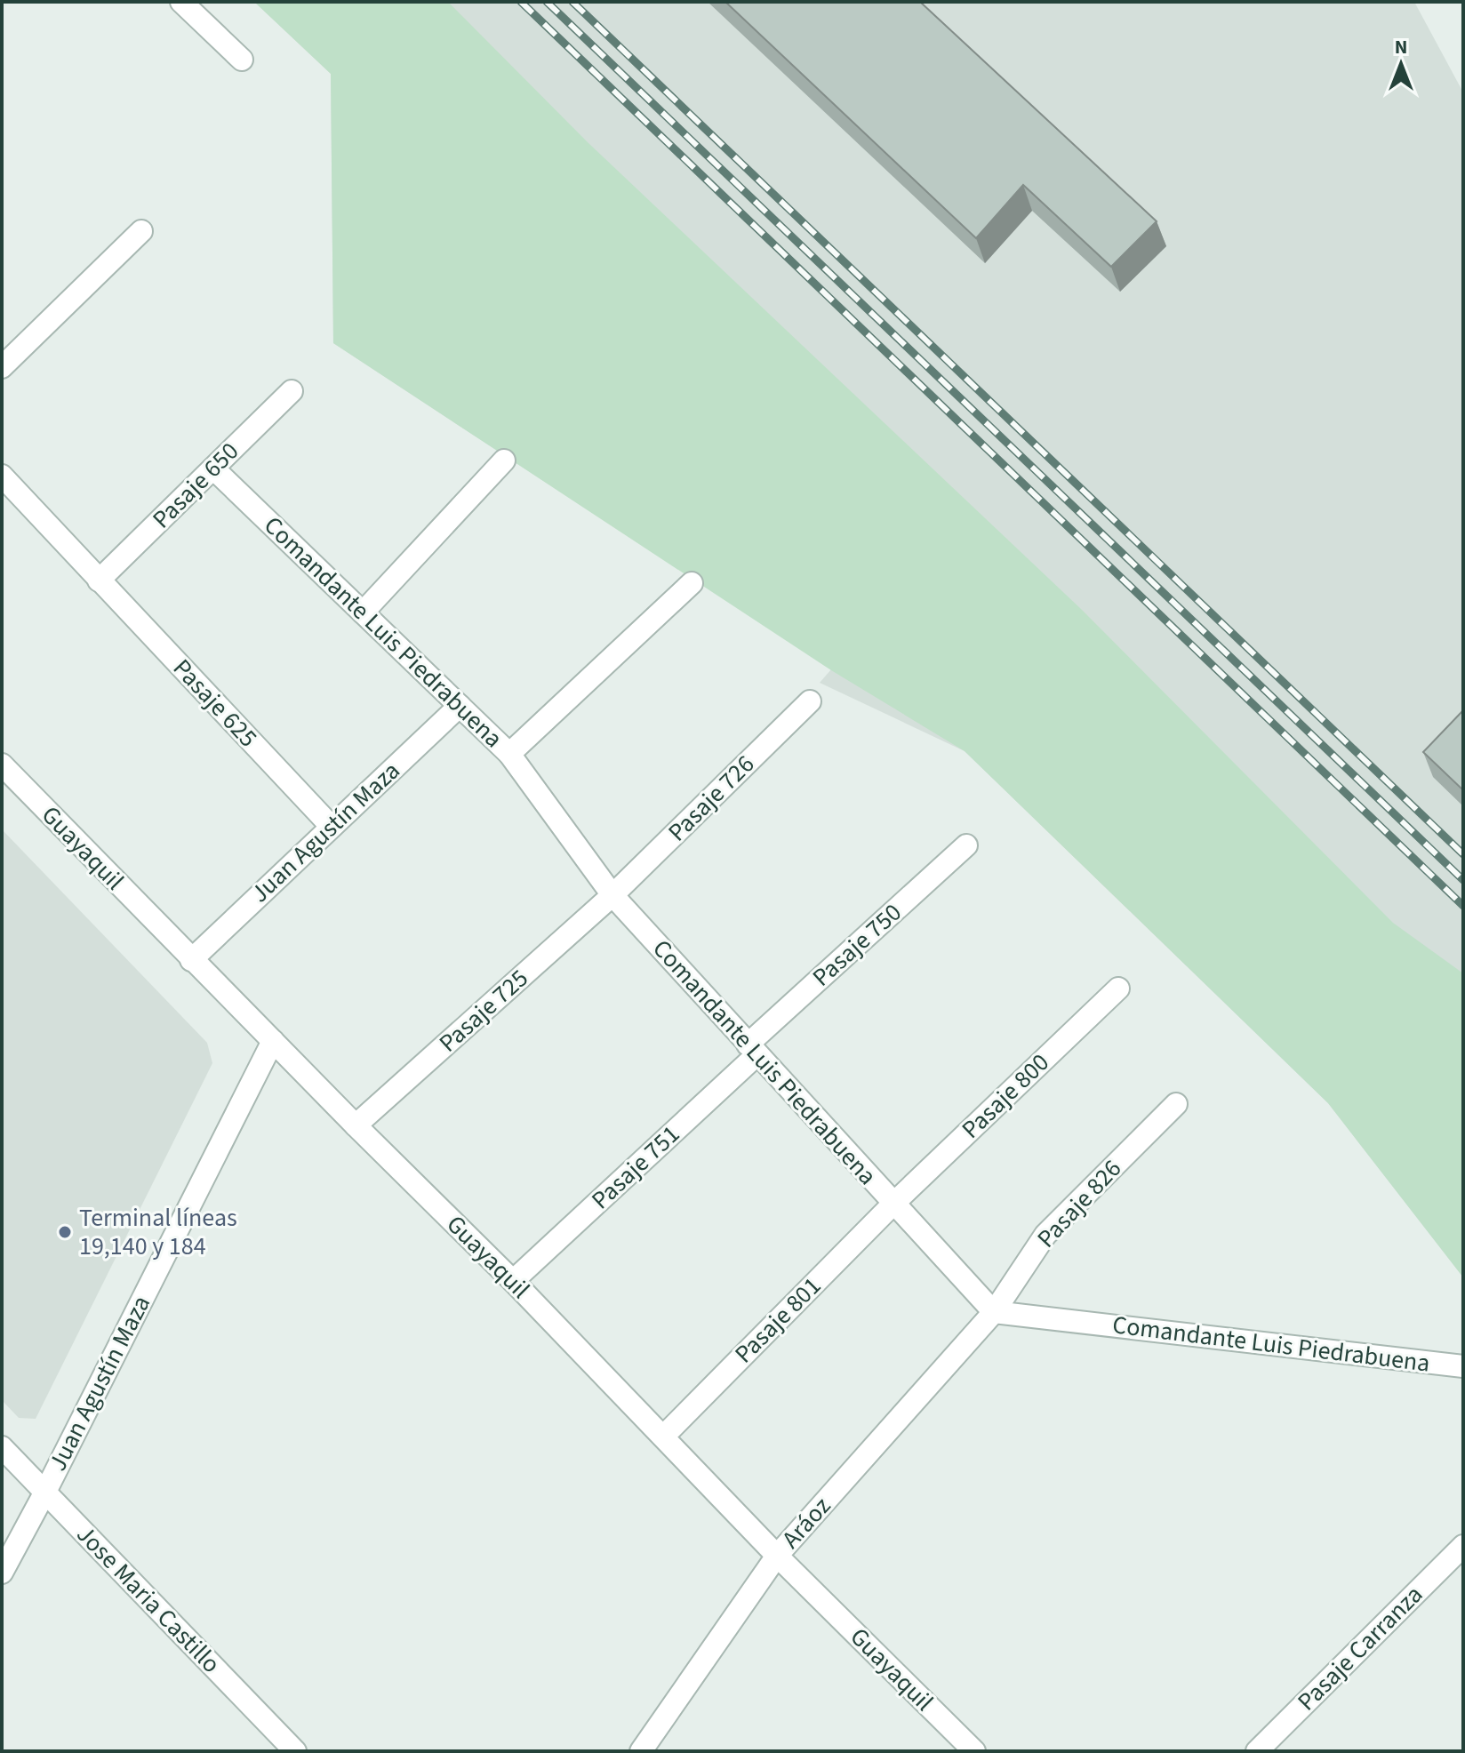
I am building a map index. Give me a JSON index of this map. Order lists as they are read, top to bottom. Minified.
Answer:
{"streets":{"street":["Pasaje 650","Comandante Luis Piedrabuena","Pasaje 625","Pasaje 726","Juan Agustín Maza","Guayaquil","Pasaje 750","Pasaje 725","Pasaje 800","Pasaje 751","Pasaje 826","Pasaje 801","Aráoz","Jose Maria Castillo","Pasaje Carranza"]},"crossings":[["Pasaje 650","Comandante Luis Piedrabuena"],["Pasaje 650","Pasaje 625"],["Comandante Luis Piedrabuena","Pasaje 726"],["Comandante Luis Piedrabuena","Juan Agustín Maza"],["Comandante Luis Piedrabuena","Pasaje 750"],["Comandante Luis Piedrabuena","Pasaje 725"],["Comandante Luis Piedrabuena","Pasaje 800"],["Comandante Luis Piedrabuena","Pasaje 751"],["Comandante Luis Piedrabuena","Pasaje 826"],["Comandante Luis Piedrabuena","Pasaje 801"],["Comandante Luis Piedrabuena","Aráoz"],["Pasaje 625","Juan Agustín Maza"],["Pasaje 726","Pasaje 725"],["Juan Agustín Maza","Guayaquil"],["Juan Agustín Maza","Jose Maria Castillo"],["Guayaquil","Pasaje 725"],["Guayaquil","Pasaje 751"],["Guayaquil","Pasaje 801"],["Guayaquil","Aráoz"],["Pasaje 750","Pasaje 751"],["Pasaje 800","Pasaje 801"],["Pasaje 826","Aráoz"]],"places":["Terminal líneas 19,140 y 184"],"north":"top"}
